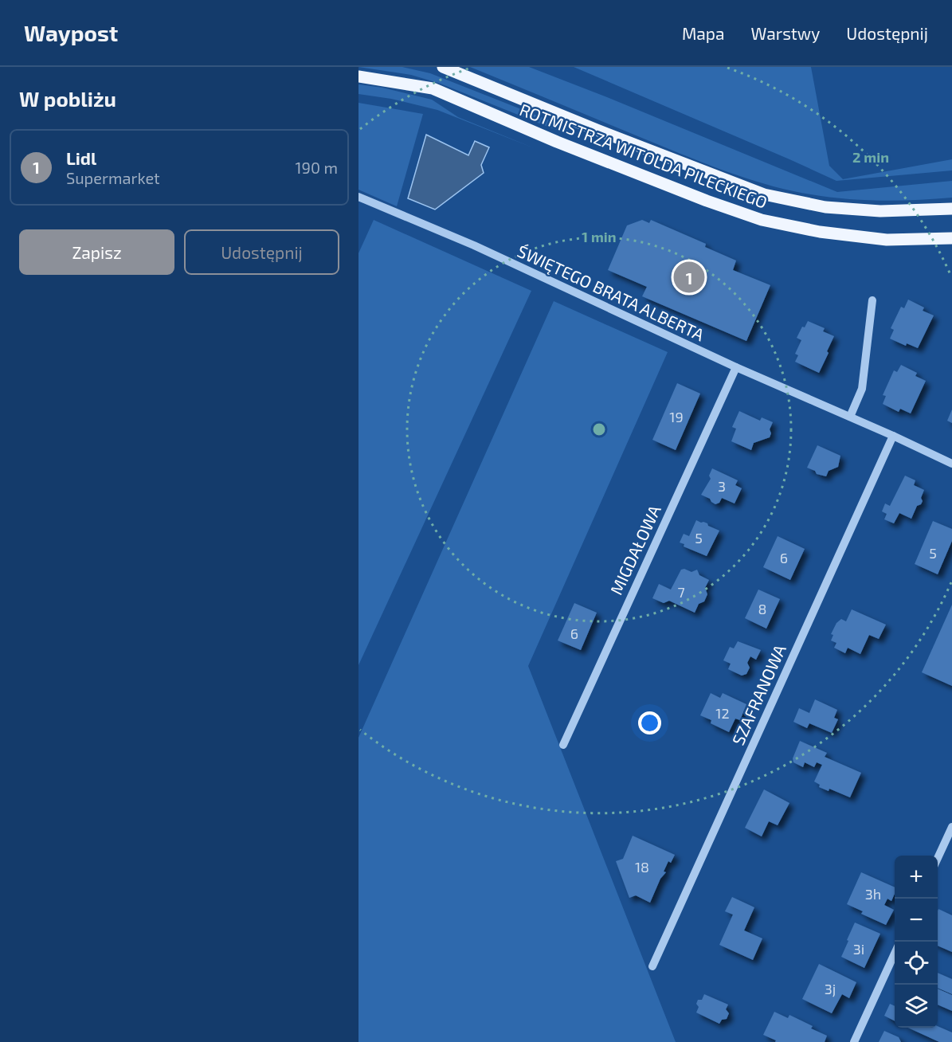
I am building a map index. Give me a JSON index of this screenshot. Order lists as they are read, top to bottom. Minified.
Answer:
{"streets":{"main road":["ROTMISTRZA WITOLDA PILECKIEGO"],"street":["ŚWIĘTEGO BRATA ALBERTA","MIGDAŁOWA","SZAFRANOWA"]},"crossings":[["ŚWIĘTEGO BRATA ALBERTA","MIGDAŁOWA"],["ŚWIĘTEGO BRATA ALBERTA","SZAFRANOWA"]],"house_numbers":["19","3","5","5","6","7","8","6","12","18","3h","3i","3j"],"page":{"header":"Waypost","nav":["Mapa","Warstwy","Udostępnij"],"heading":"W pobliżu","list":[{"mark":"1","name":"Lidl","note":"Supermarket","value":"190 m"}],"buttons":["Zapisz","Udostępnij"],"pins":"1","map_buttons":["+","−"]},"rings":["2 min","1 min"]}
